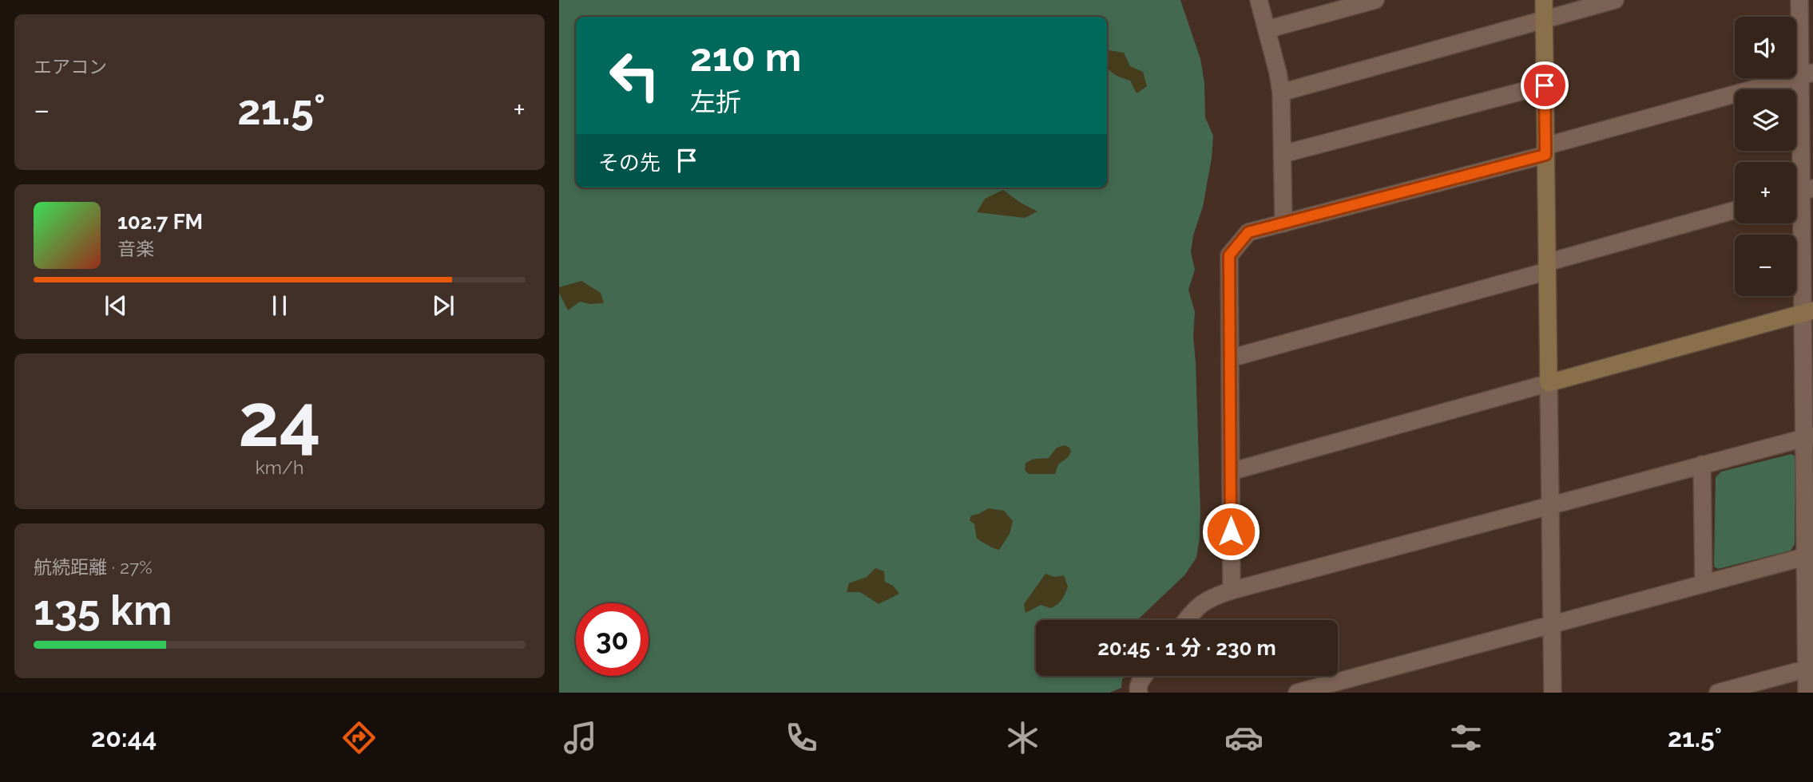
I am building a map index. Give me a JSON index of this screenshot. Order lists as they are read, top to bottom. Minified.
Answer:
{"page":{"tile":["エアコン",["24","km/h"],["航続距離 · 27%","135 km"]],"map_buttons":["+","−"],"turn":["210 m","左折"],"heat":["−","21.5°","+"],"then":"その先","song":["102.7 FM","音楽"],"limit":"30","trip":"20:45 · 1 分 · 230 m","tabs":["20:44","21.5°"]}}
